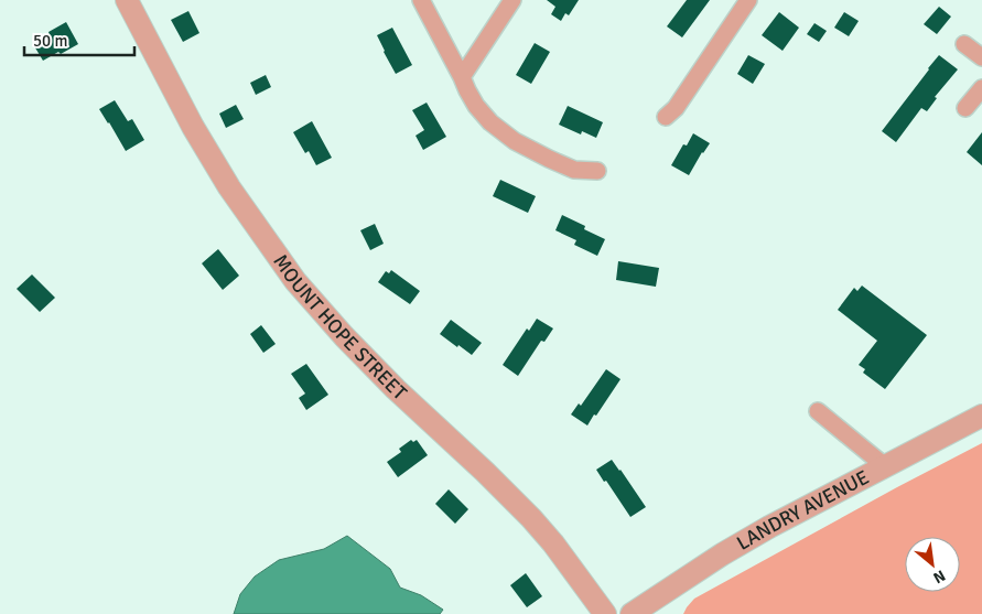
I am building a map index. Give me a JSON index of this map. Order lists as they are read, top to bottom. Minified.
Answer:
{"streets":{"street":["MOUNT HOPE STREET","LANDRY AVENUE"]},"scale_bar":"50 m","north":"bottom right"}
